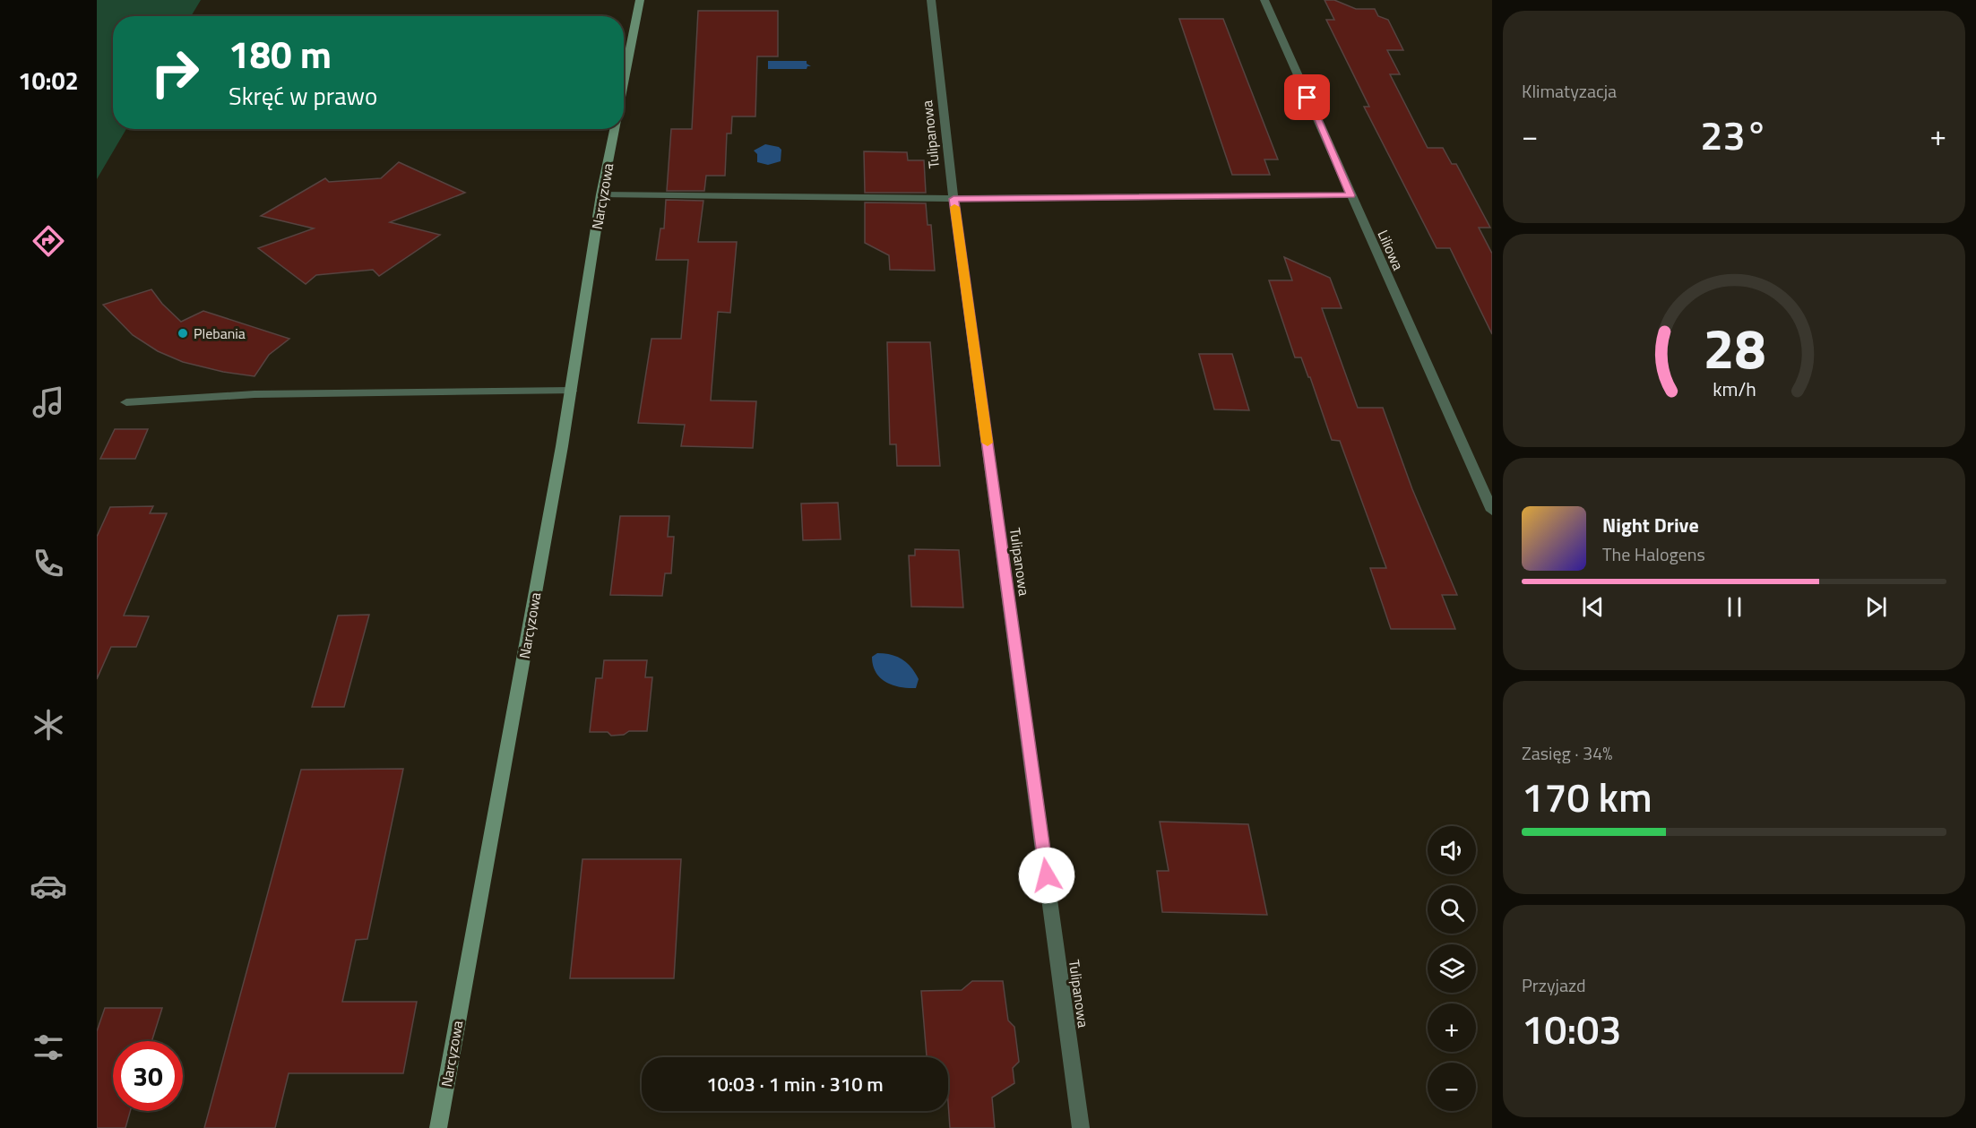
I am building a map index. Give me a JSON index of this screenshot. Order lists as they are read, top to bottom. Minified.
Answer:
{"streets":{"street":["Tulipanowa","Narcyzowa","Liliowa"]},"places":["Plebania"],"page":{"tabs":"10:02","tile":["Klimatyzacja",["Zasięg · 34%","170 km"],["Przyjazd","10:03"]],"turn":["180 m","Skręć w prawo"],"heat":["−","23°","+"],"song":["Night Drive","The Halogens"],"map_buttons":["+","−"],"limit":"30","trip":"10:03 · 1 min · 310 m","gauge":["28","km/h"]}}
